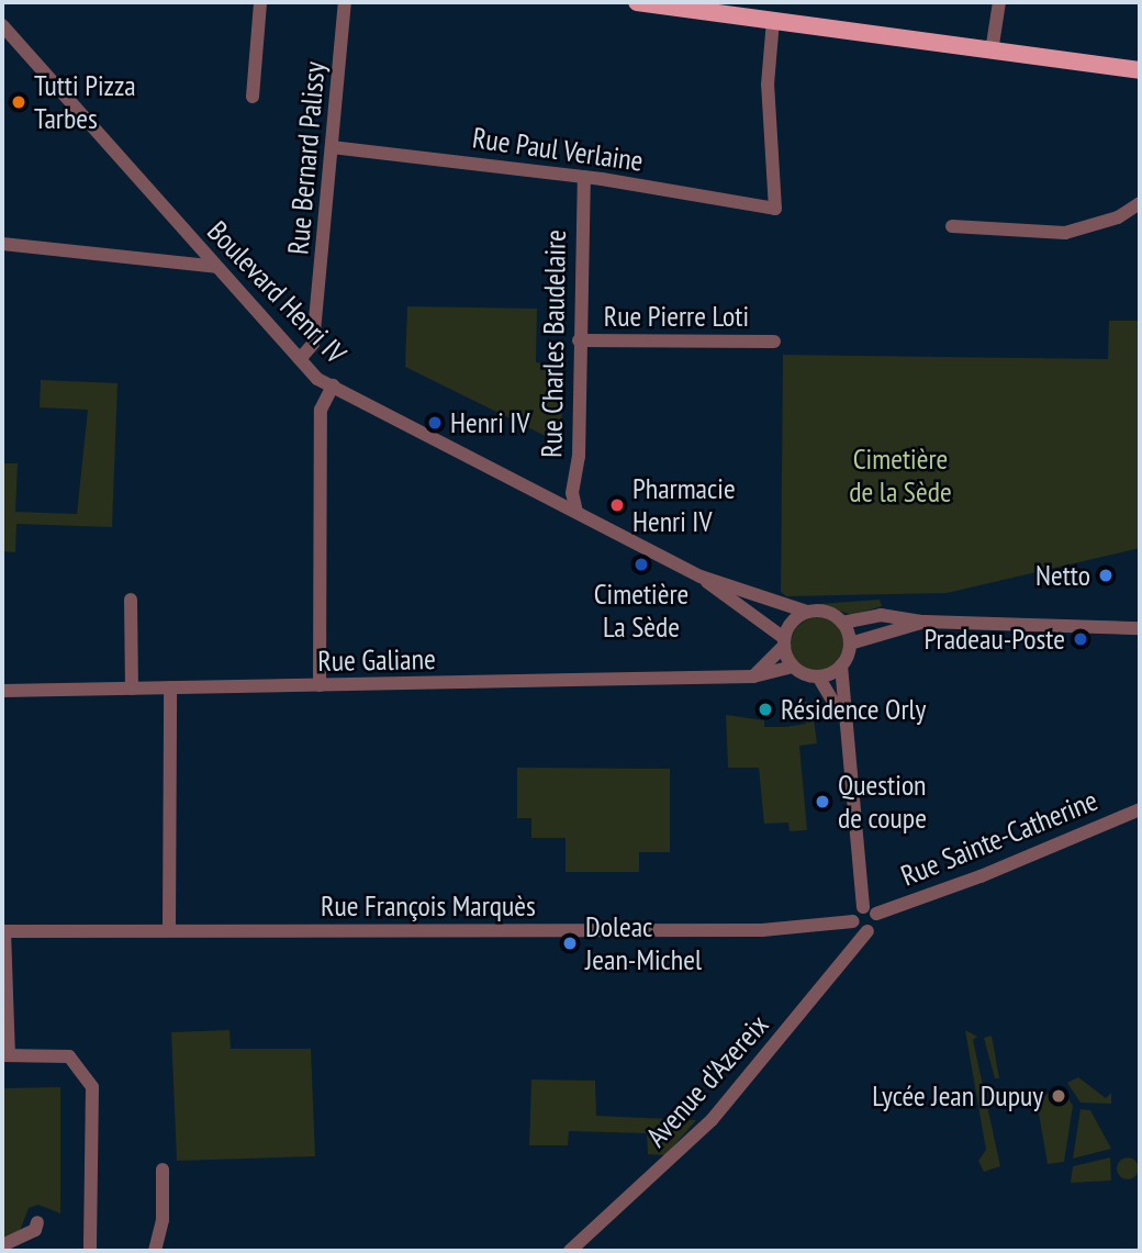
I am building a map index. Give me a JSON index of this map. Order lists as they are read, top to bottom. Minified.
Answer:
{"streets":{"street":["Rue Paul Verlaine","Rue Bernard Palissy","Boulevard Henri IV","Rue Pierre Loti","Rue Charles Baudelaire","Rue Galiane","Rue Sainte-Catherine","Rue François Marquès","Avenue d'Azereix"]},"crossings":[["Rue Paul Verlaine","Rue Bernard Palissy"],["Rue Paul Verlaine","Rue Charles Baudelaire"],["Rue Bernard Palissy","Boulevard Henri IV"],["Boulevard Henri IV","Rue Charles Baudelaire"],["Boulevard Henri IV","Rue Galiane"],["Rue Pierre Loti","Rue Charles Baudelaire"],["Rue Sainte-Catherine","Avenue d'Azereix"]],"parks":["Cimetière de la Sède"],"places":["Tutti Pizza Tarbes","Henri IV","Pharmacie Henri IV","Cimetière La Sède","Netto","Pradeau-Poste","Résidence Orly","Question de coupe","Doleac Jean-Michel","Lycée Jean Dupuy"]}
